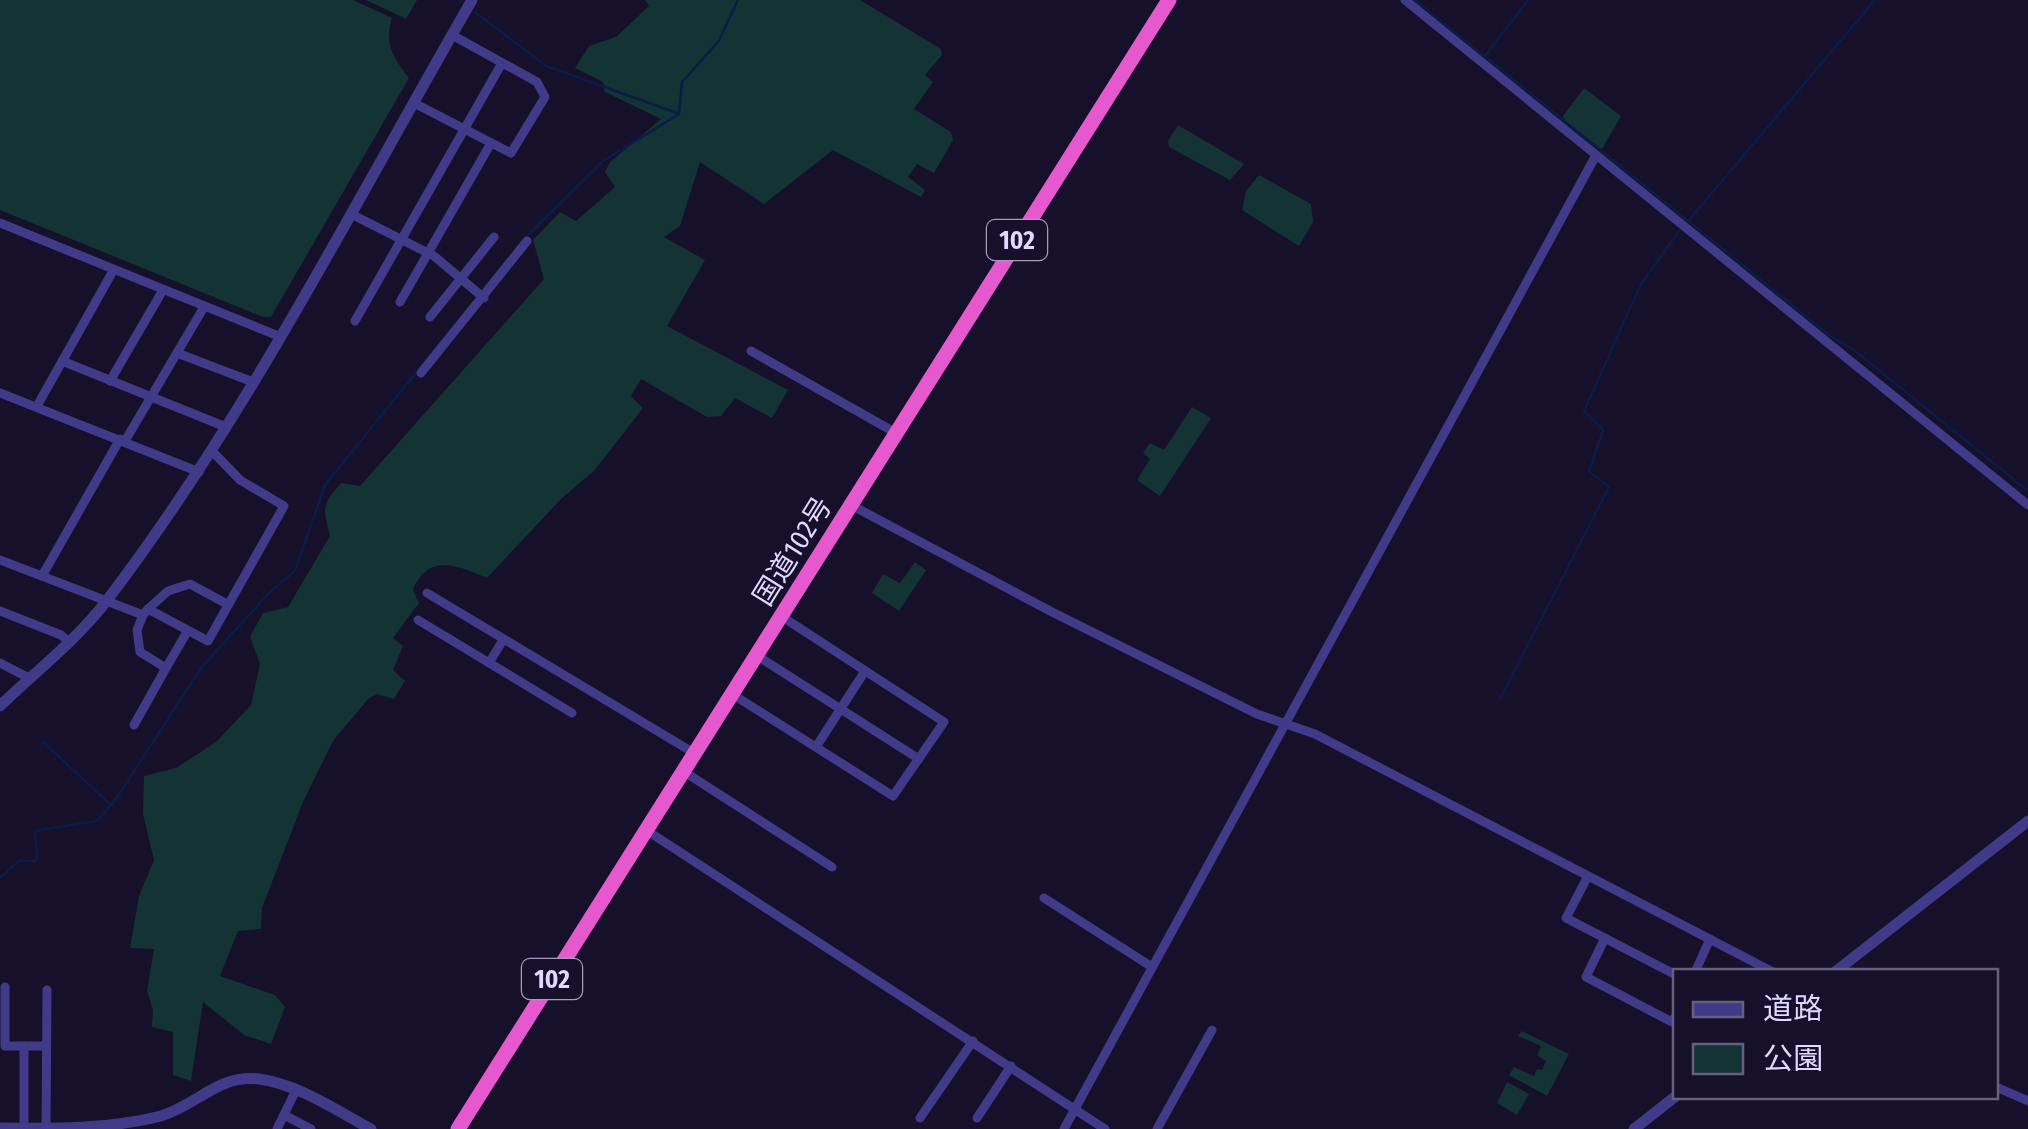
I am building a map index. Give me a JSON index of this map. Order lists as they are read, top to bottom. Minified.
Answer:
{"streets":{"highway":["102","国道102号"]},"legend":["道路","公園"]}
